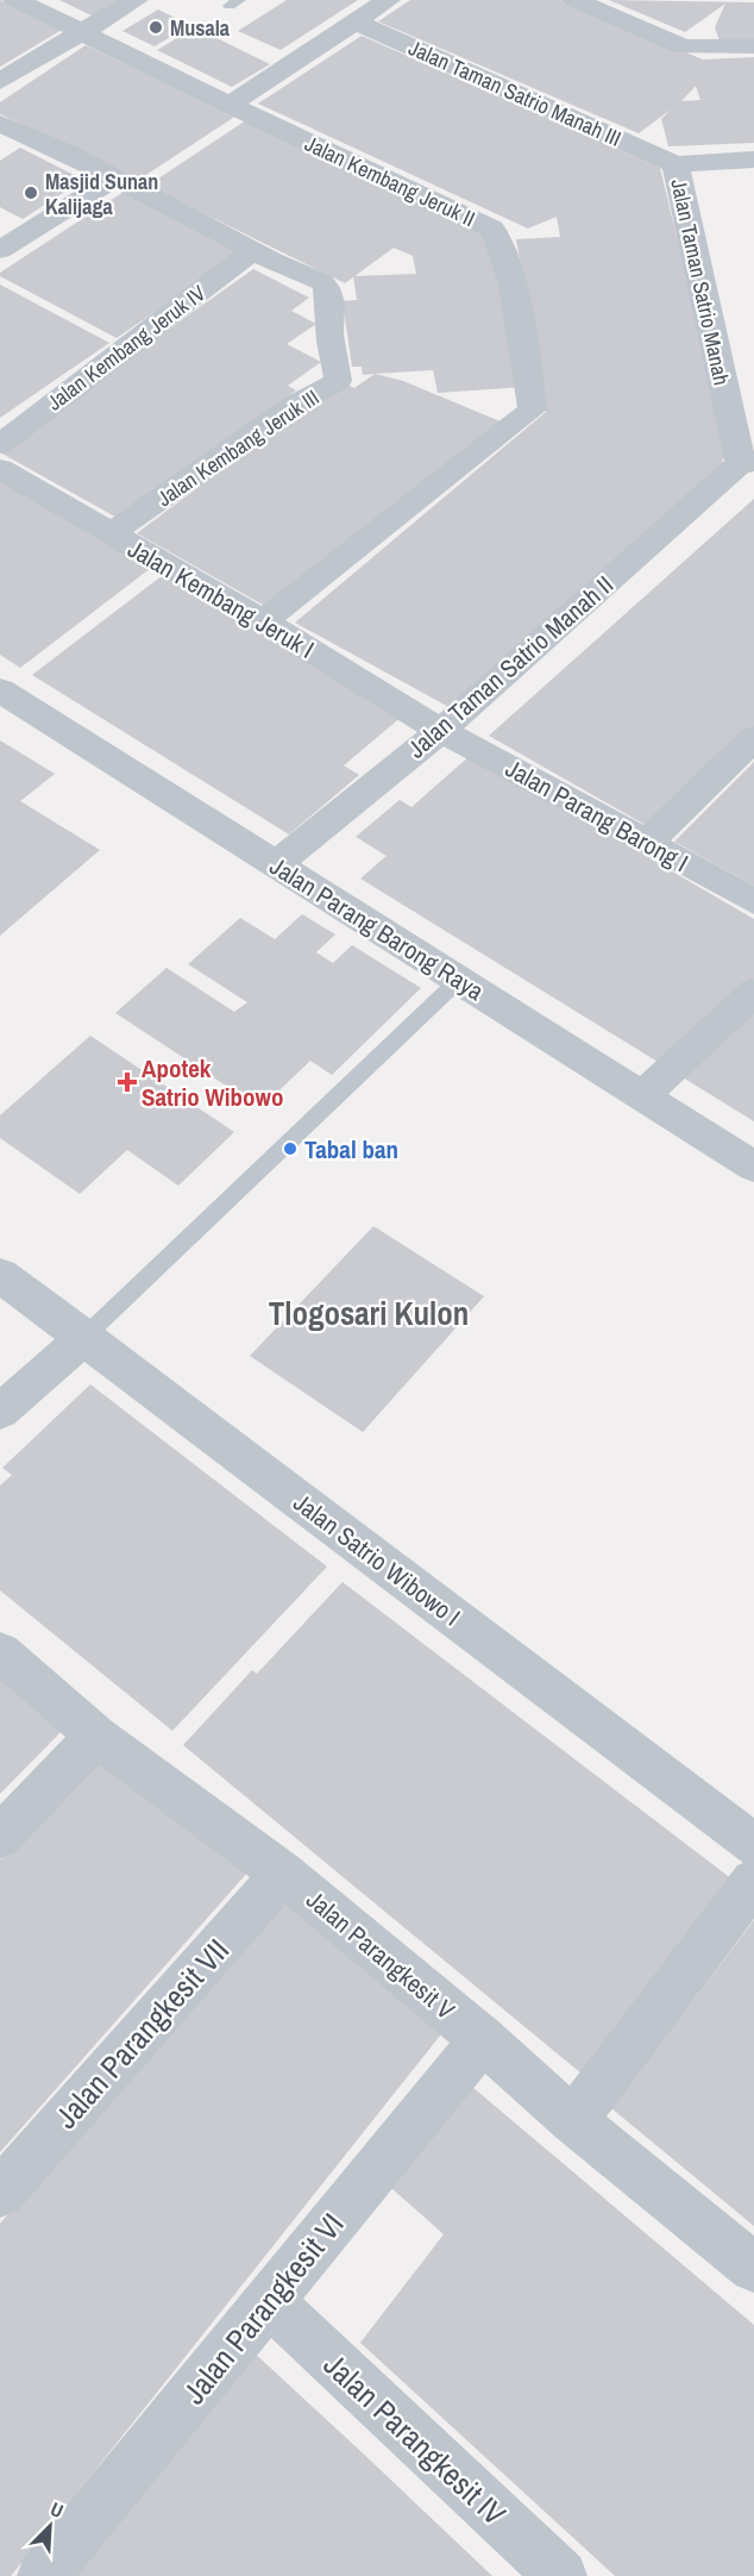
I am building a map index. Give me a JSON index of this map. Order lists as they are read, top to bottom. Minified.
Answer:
{"streets":{"street":["Jalan Taman Satrio Manah III","Jalan Kembang Jeruk II","Jalan Taman Satrio Manah","Jalan Kembang Jeruk IV","Jalan Kembang Jeruk III","Jalan Kembang Jeruk I","Jalan Taman Satrio Manah II","Jalan Parang Barong I","Jalan Parang Barong Raya","Jalan Satrio Wibowo I","Jalan Parangkesit V","Jalan Parangkesit VII","Jalan Parangkesit VI","Jalan Parangkesit IV"]},"crossings":[["Jalan Taman Satrio Manah III","Jalan Taman Satrio Manah"],["Jalan Kembang Jeruk II","Jalan Kembang Jeruk I"],["Jalan Taman Satrio Manah","Jalan Taman Satrio Manah II"],["Jalan Kembang Jeruk IV","Jalan Kembang Jeruk III"],["Jalan Kembang Jeruk III","Jalan Kembang Jeruk I"],["Jalan Kembang Jeruk I","Jalan Taman Satrio Manah II"],["Jalan Kembang Jeruk I","Jalan Parang Barong I"],["Jalan Taman Satrio Manah II","Jalan Parang Barong I"],["Jalan Taman Satrio Manah II","Jalan Parang Barong Raya"],["Jalan Parangkesit V","Jalan Parangkesit VII"],["Jalan Parangkesit V","Jalan Parangkesit VI"],["Jalan Parangkesit VI","Jalan Parangkesit IV"]],"districts":["Tlogosari Kulon"],"places":{"other":["Musala","Masjid Sunan Kalijaga","Tabal ban"],"health":["Apotek Satrio Wibowo"]},"north":"top right"}
